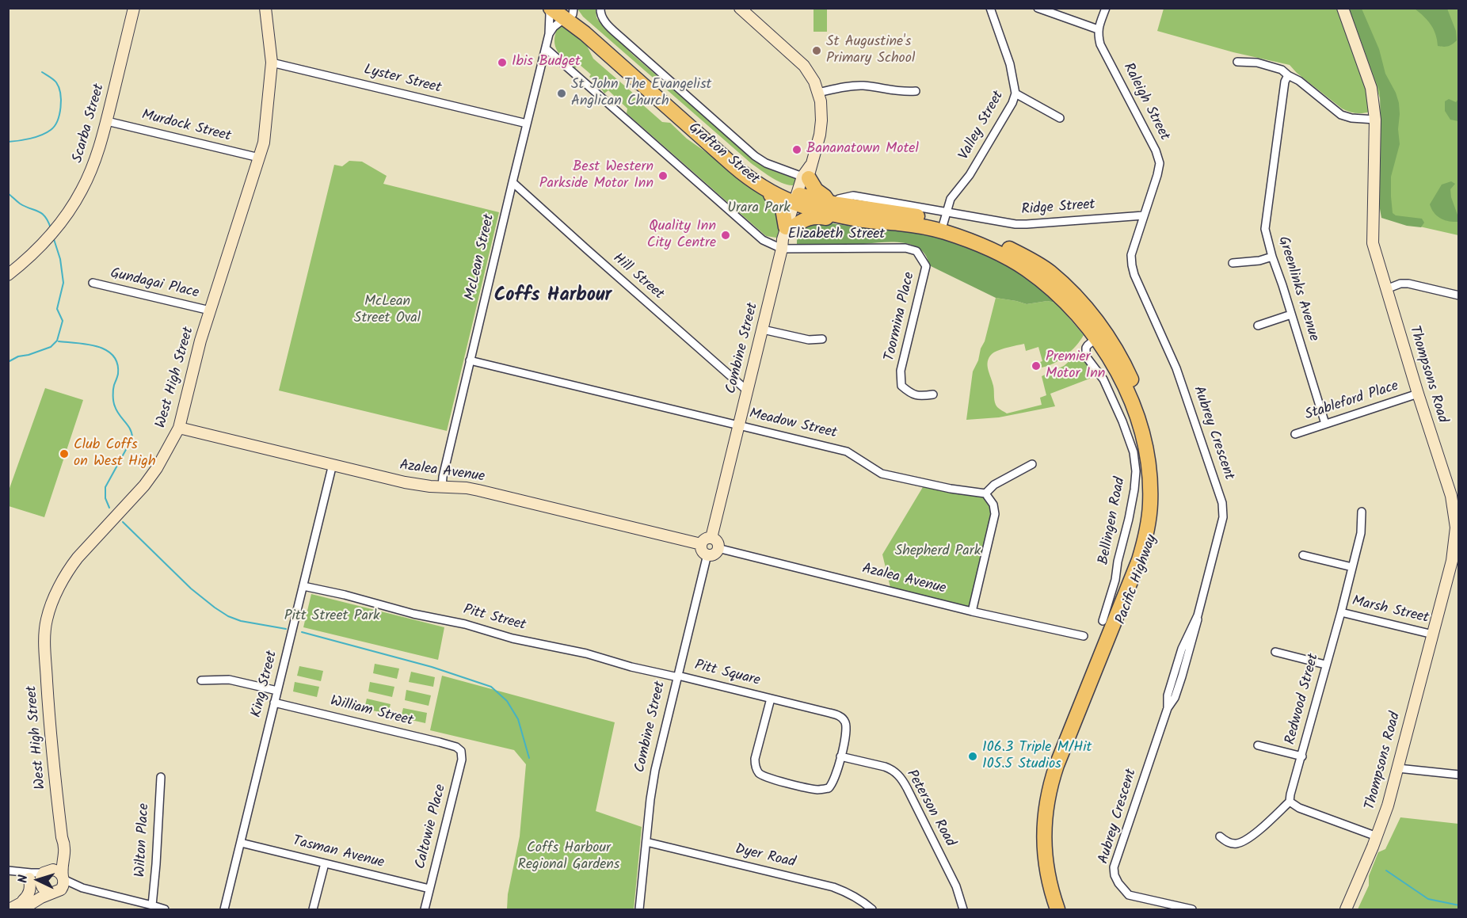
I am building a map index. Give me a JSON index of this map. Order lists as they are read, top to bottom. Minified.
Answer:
{"streets":{"highway":["Grafton Street","Pacific Highway"],"street":["Lyster Street","Raleigh Street","Scarba Street","Valley Street","Murdock Street","Ridge Street","Elizabeth Street","McLean Street","Hill Street","Gundagai Place","Greenlinks Avenue","Toormina Place","Combine Street","Thompsons Road","West High Street","Stableford Place","Meadow Street","Aubrey Crescent","Azalea Avenue","Bellingen Road","Marsh Street","Pitt Street","Pitt Square","King Street","Redwood Street","William Street","Peterson Road","Caltowie Place","Wilton Place","Tasman Avenue","Dyer Road"]},"crossings":[["Lyster Street","McLean Street"],["Lyster Street","West High Street"],["Raleigh Street","Ridge Street"],["Raleigh Street","Aubrey Crescent"],["Scarba Street","Murdock Street"],["Valley Street","Grafton Street"],["Valley Street","Ridge Street"],["Valley Street","Pacific Highway"],["Murdock Street","West High Street"],["Grafton Street","Ridge Street"],["Grafton Street","McLean Street"],["Grafton Street","Combine Street"],["Grafton Street","Pacific Highway"],["Ridge Street","Pacific Highway"],["Elizabeth Street","McLean Street"],["Elizabeth Street","Toormina Place"],["Elizabeth Street","Combine Street"],["McLean Street","Hill Street"],["McLean Street","Meadow Street"],["McLean Street","Azalea Avenue"],["Hill Street","Combine Street"],["Gundagai Place","West High Street"],["Greenlinks Avenue","Stableford Place"],["Combine Street","Meadow Street"],["Combine Street","Azalea Avenue"],["Combine Street","Pitt Street"],["Combine Street","Pitt Square"],["Combine Street","Dyer Road"],["Thompsons Road","Stableford Place"],["Thompsons Road","Marsh Street"],["West High Street","Azalea Avenue"],["Azalea Avenue","King Street"],["Bellingen Road","Pacific Highway"],["Marsh Street","Redwood Street"],["Pitt Street","Pitt Square"],["Pitt Street","King Street"],["Pitt Square","Peterson Road"],["King Street","William Street"],["King Street","Tasman Avenue"],["William Street","Caltowie Place"],["Caltowie Place","Tasman Avenue"]],"districts":["Coffs Harbour"],"parks":["Urara Park","McLean Street Oval","Shepherd Park","Pitt Street Park","Coffs Harbour Regional Gardens"],"places":["St Augustine's Primary School","Ibis Budget","St John The Evangelist Anglican Church","Bananatown Motel","Best Western Parkside Motor Inn","Quality Inn City Centre","Premier Motor Inn","Club Coffs on West High","106.3 Triple M/Hit 105.5 Studios"],"north":"left"}
